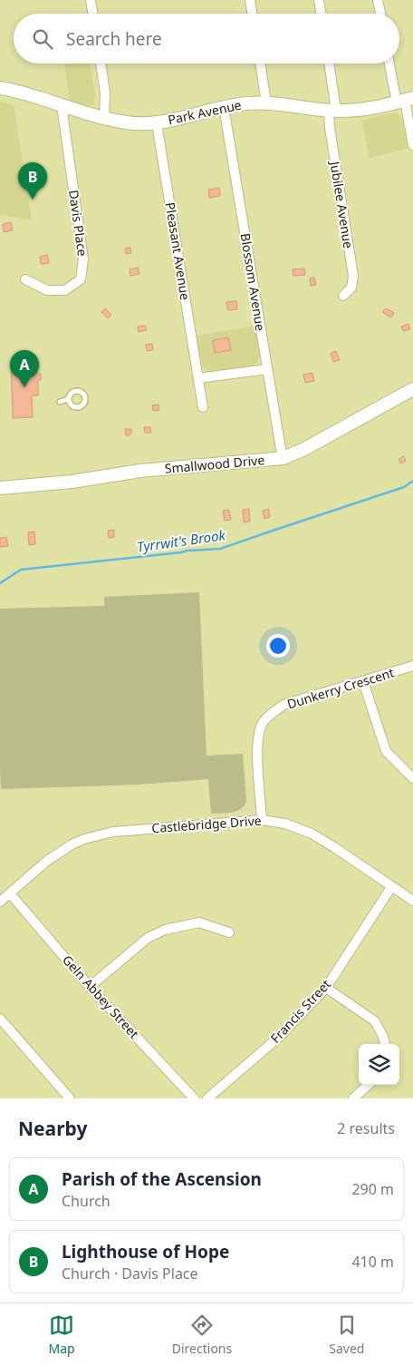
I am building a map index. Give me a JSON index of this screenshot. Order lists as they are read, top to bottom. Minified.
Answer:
{"streets":{"street":["Park Avenue","Jubilee Avenue","Davis Place","Pleasant Avenue","Blossom Avenue","Smallwood Drive","Dunkerry Crescent","Castlebridge Drive","Geln Abbey Street","Francis Street"]},"crossings":[["Park Avenue","Jubilee Avenue"],["Park Avenue","Davis Place"],["Park Avenue","Pleasant Avenue"],["Park Avenue","Blossom Avenue"],["Blossom Avenue","Smallwood Drive"],["Dunkerry Crescent","Castlebridge Drive"],["Castlebridge Drive","Geln Abbey Street"],["Castlebridge Drive","Francis Street"]],"water":["Tyrrwit's Brook"],"page":{"search":"Search here","pins":["B","A"],"heading":["Nearby","2 results"],"list":[{"mark":"A","name":"Parish of the Ascension","note":"Church","value":"290 m"},{"mark":"B","name":"Lighthouse of Hope","note":"Church · Davis Place","value":"410 m"}],"nav":["Map","Directions","Saved"]}}
